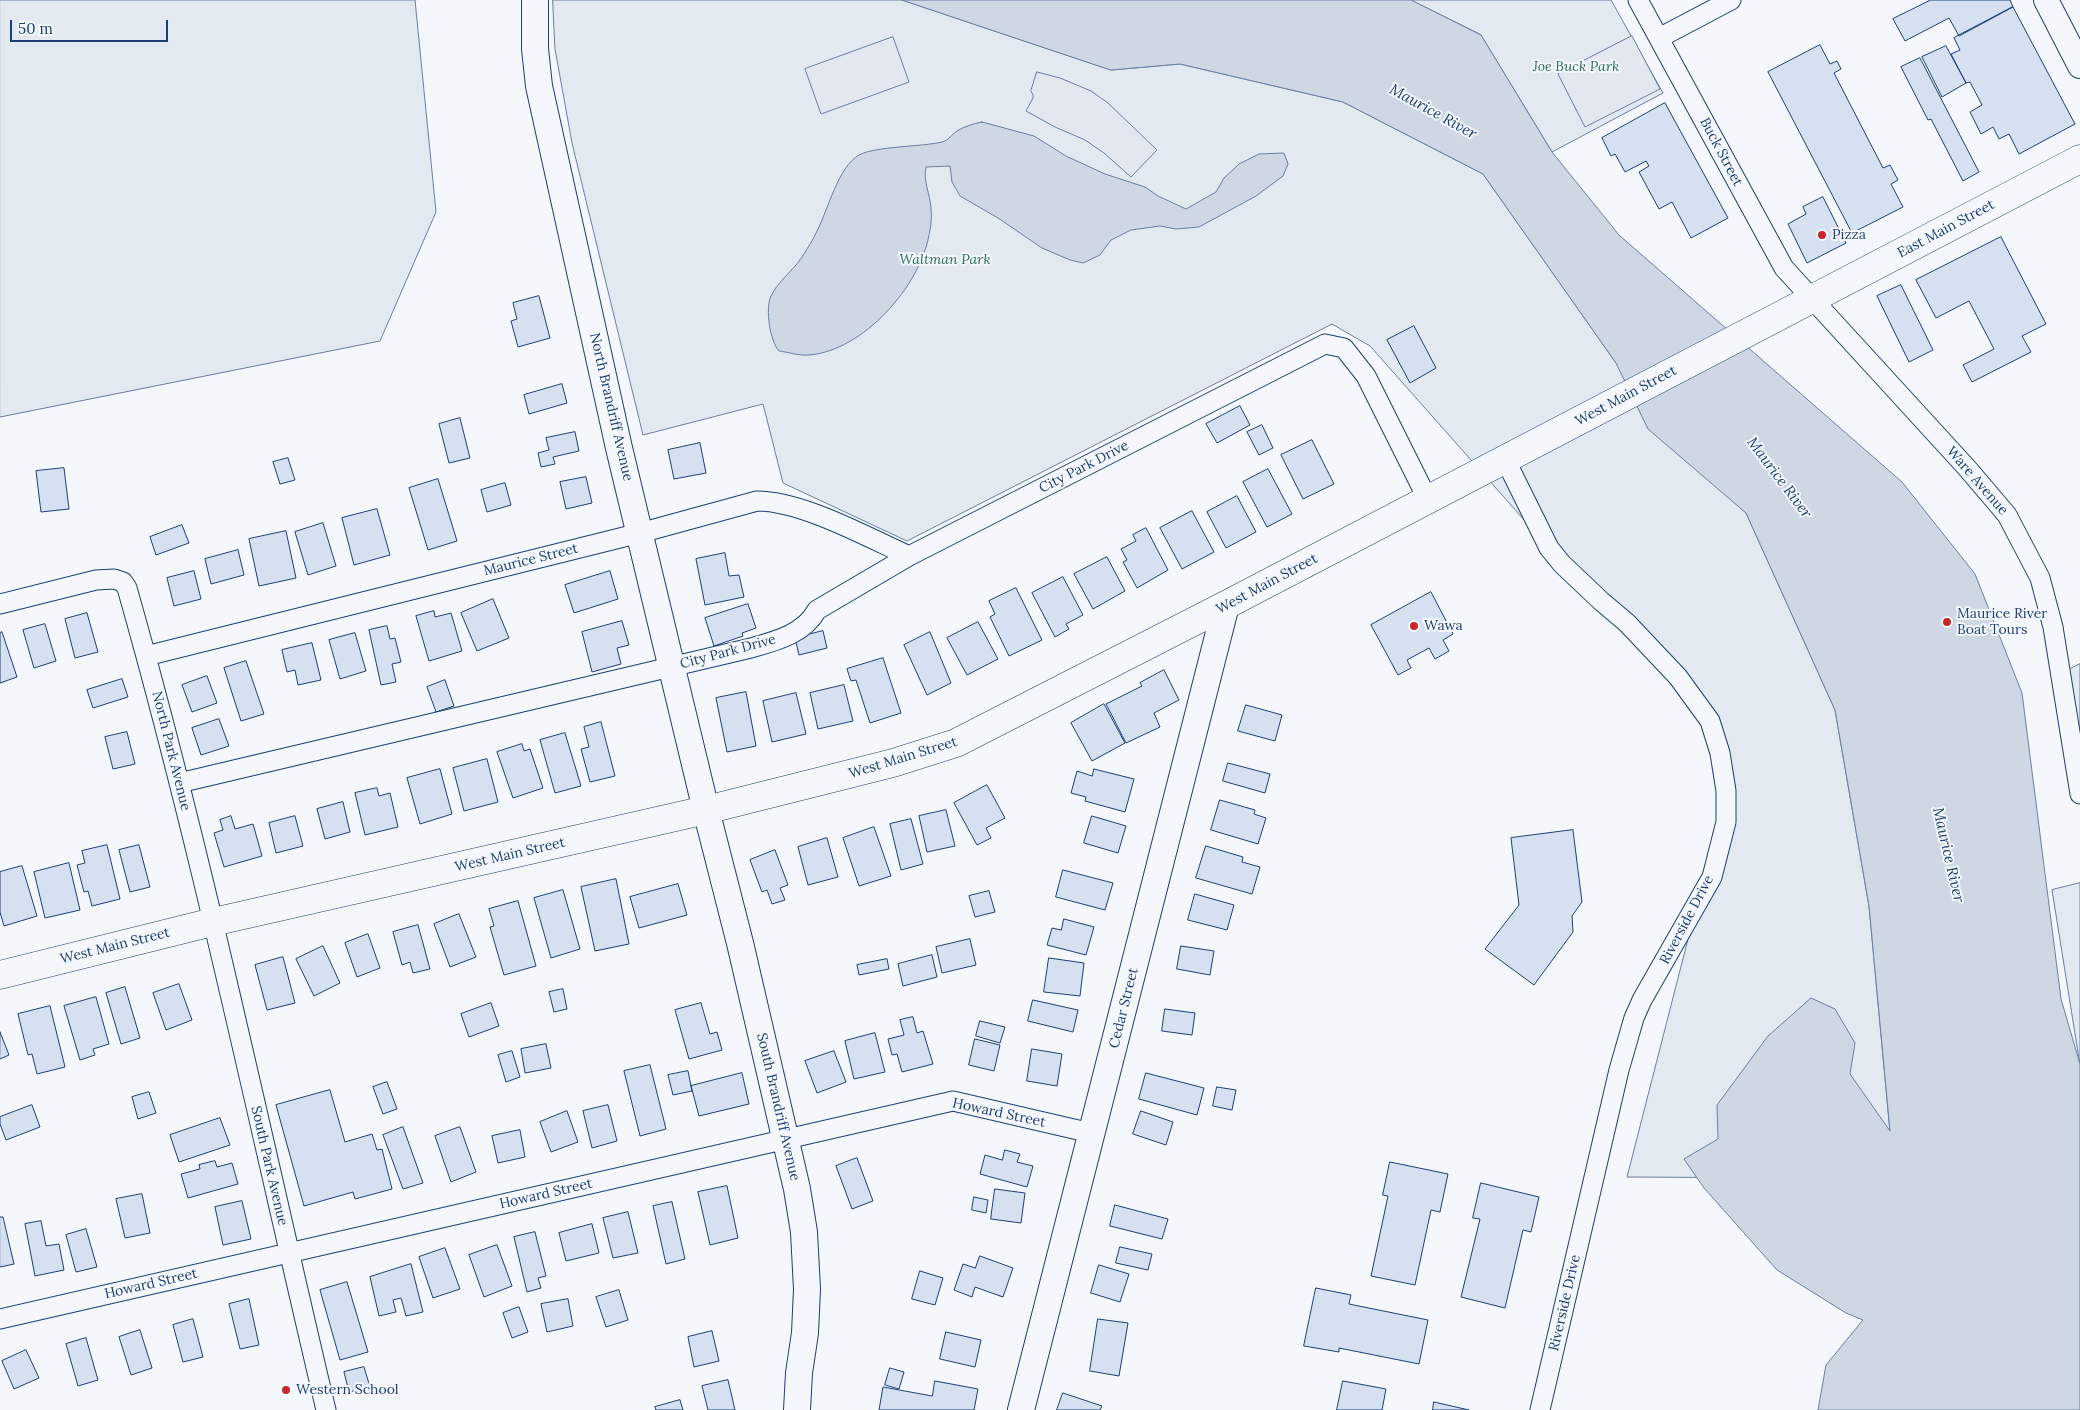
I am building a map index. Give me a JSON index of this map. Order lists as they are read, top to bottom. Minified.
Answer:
{"streets":{"highway":["East Main Street","West Main Street"],"main road":["North Brandriff Avenue","Cedar Street","South Brandriff Avenue"],"street":["Buck Street","City Park Drive","Ware Avenue","Maurice Street","North Park Avenue","Riverside Drive","Howard Street","South Park Avenue"]},"crossings":[["Buck Street","East Main Street"],["Buck Street","West Main Street"],["Buck Street","Ware Avenue"],["East Main Street","West Main Street"],["East Main Street","Ware Avenue"],["West Main Street","North Brandriff Avenue"],["West Main Street","City Park Drive"],["West Main Street","Ware Avenue"],["West Main Street","North Park Avenue"],["West Main Street","Riverside Drive"],["West Main Street","Cedar Street"],["West Main Street","South Brandriff Avenue"],["West Main Street","South Park Avenue"],["North Brandriff Avenue","City Park Drive"],["North Brandriff Avenue","Maurice Street"],["North Brandriff Avenue","South Brandriff Avenue"],["City Park Drive","Maurice Street"],["Maurice Street","North Park Avenue"],["North Park Avenue","South Park Avenue"],["Cedar Street","Howard Street"],["South Brandriff Avenue","Howard Street"],["Howard Street","South Park Avenue"]],"water":["Maurice River"],"parks":["Joe Buck Park","Waltman Park"],"places":["Pizza","Maurice River Boat Tours","Wawa","Western School"],"scale_bar":"50 m"}
